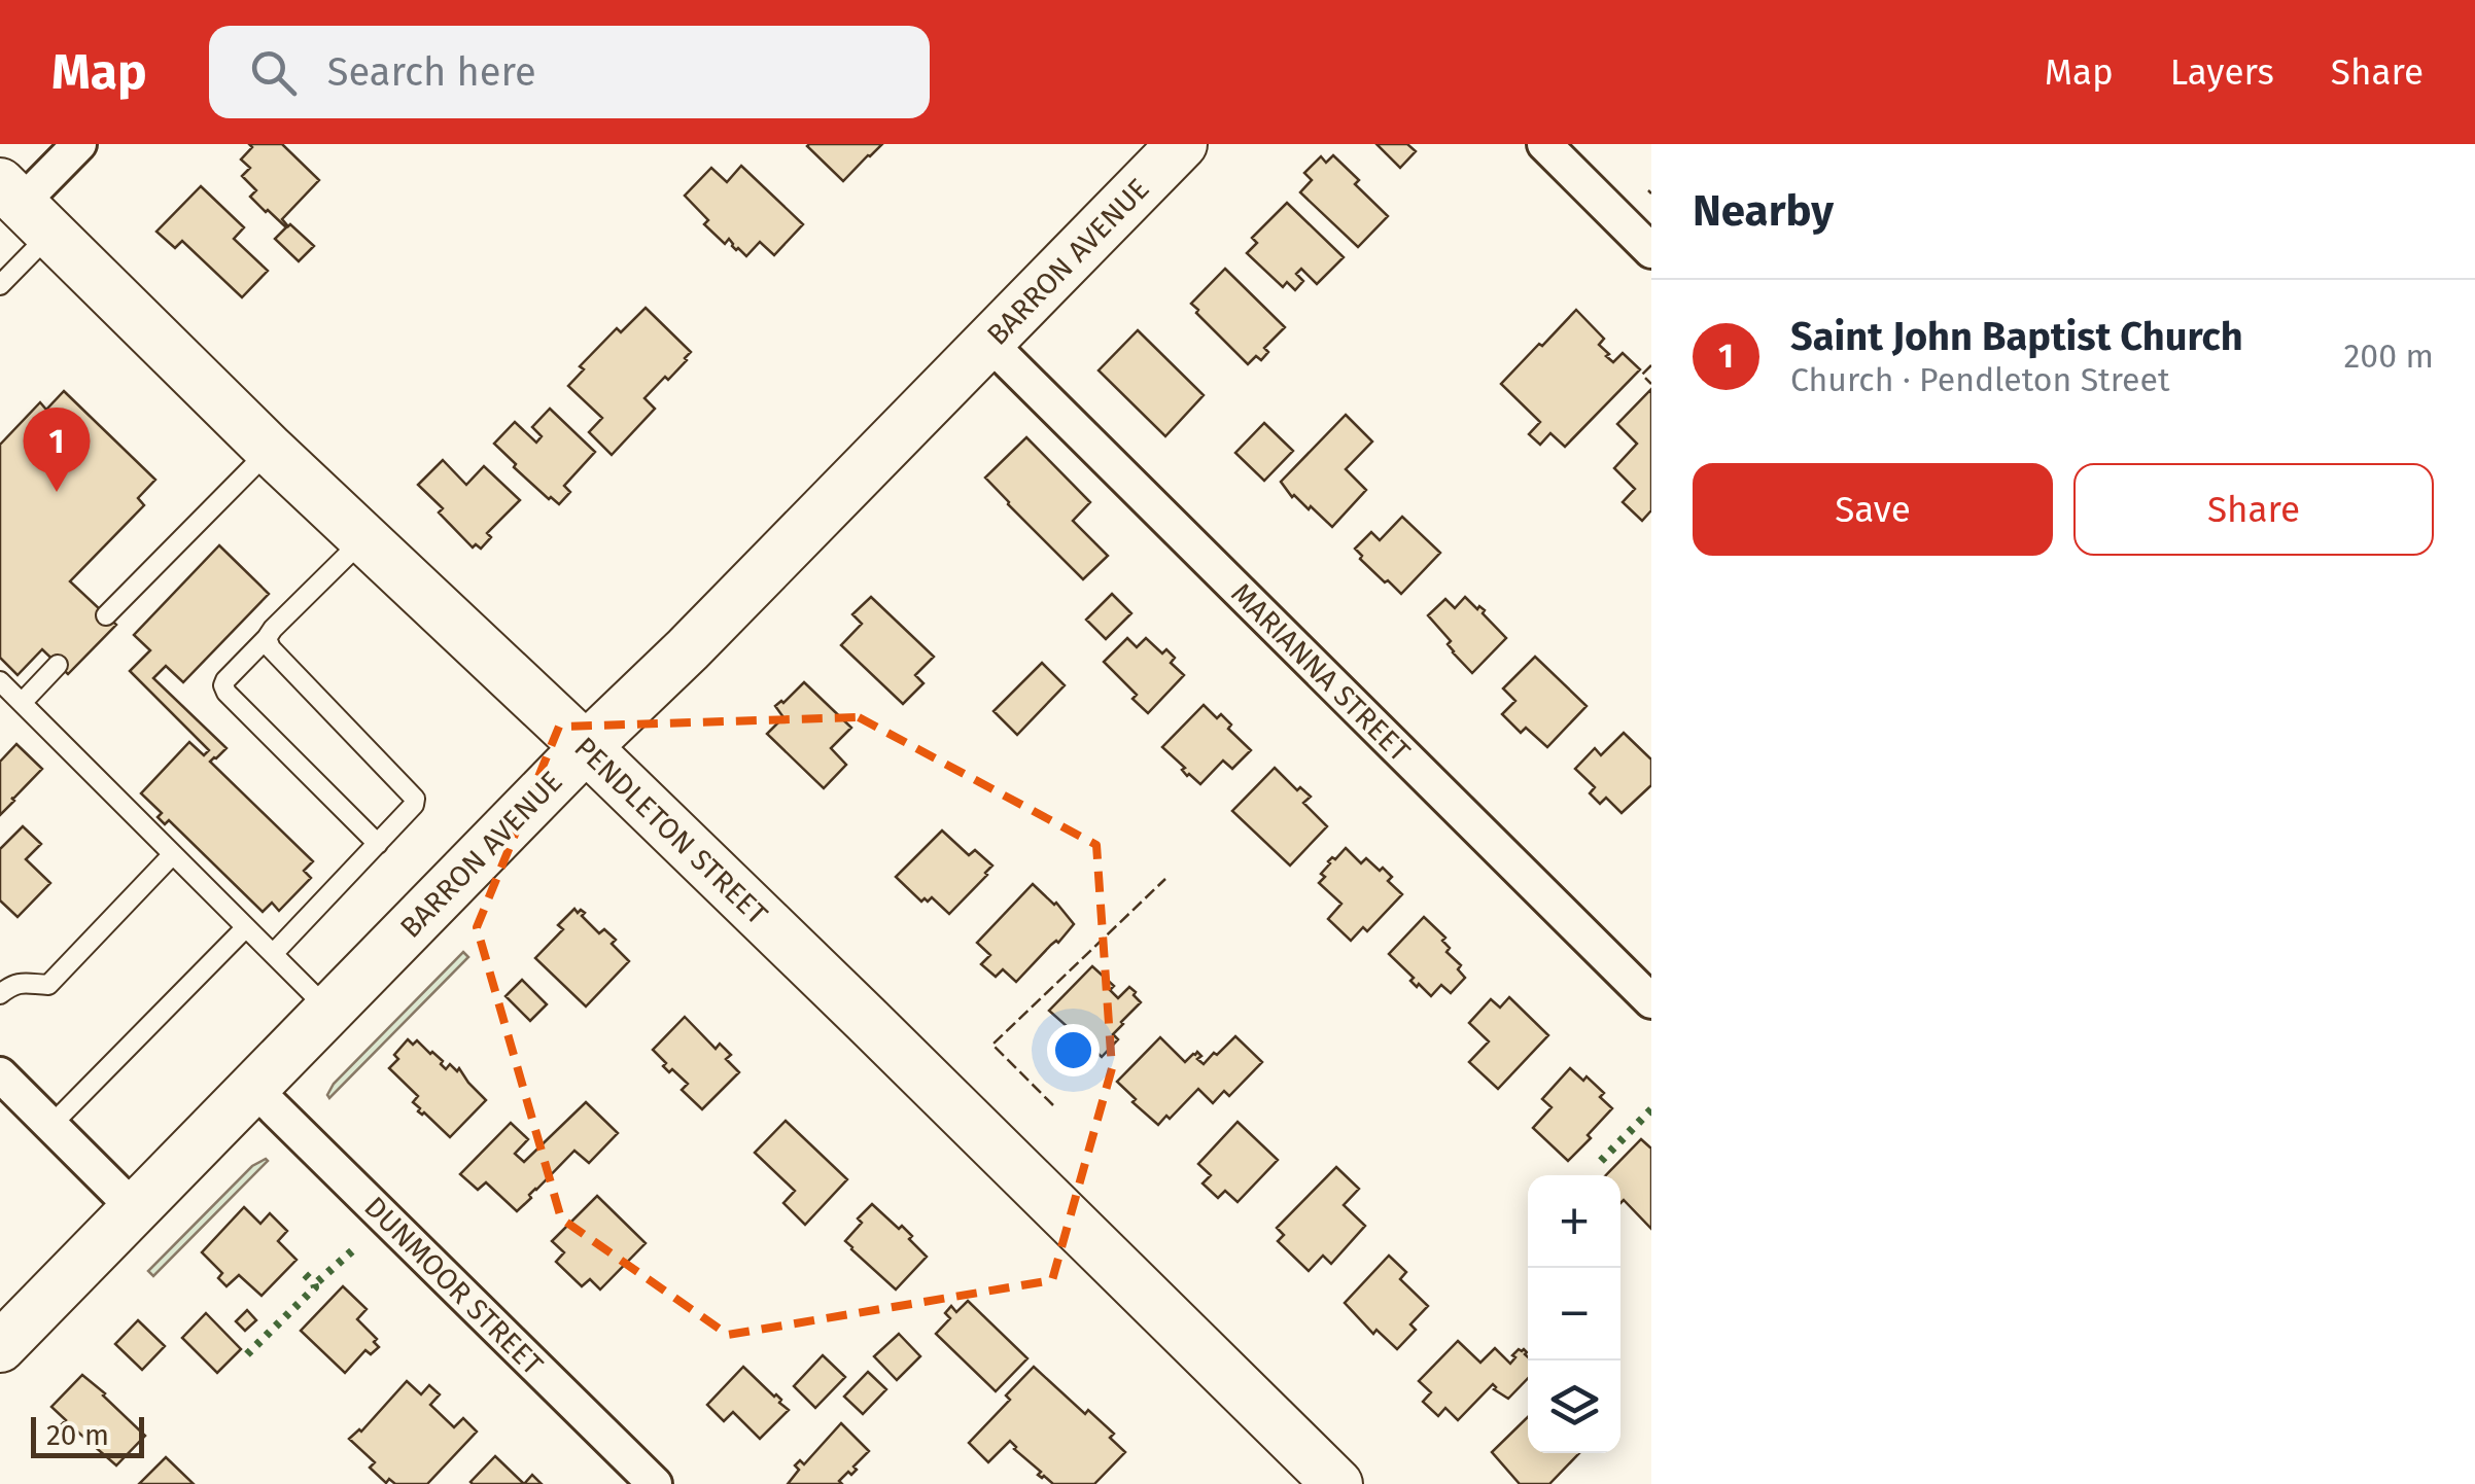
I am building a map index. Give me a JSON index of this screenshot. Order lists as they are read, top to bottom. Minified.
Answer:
{"streets":{"main road":["BARRON AVENUE","PENDLETON STREET"],"street":["MARIANNA STREET","DUNMOOR STREET"]},"crossings":[["BARRON AVENUE","MARIANNA STREET"],["BARRON AVENUE","PENDLETON STREET"],["BARRON AVENUE","DUNMOOR STREET"]],"scale_bar":"20 m","page":{"header":"Map","search":"Search here","nav":["Map","Layers","Share"],"heading":"Nearby","list":[{"mark":"1","name":"Saint John Baptist Church","note":"Church · Pendleton Street","value":"200 m"}],"pins":"1","buttons":["Save","Share"],"map_buttons":["+","−"],"scale":"20 m"}}
